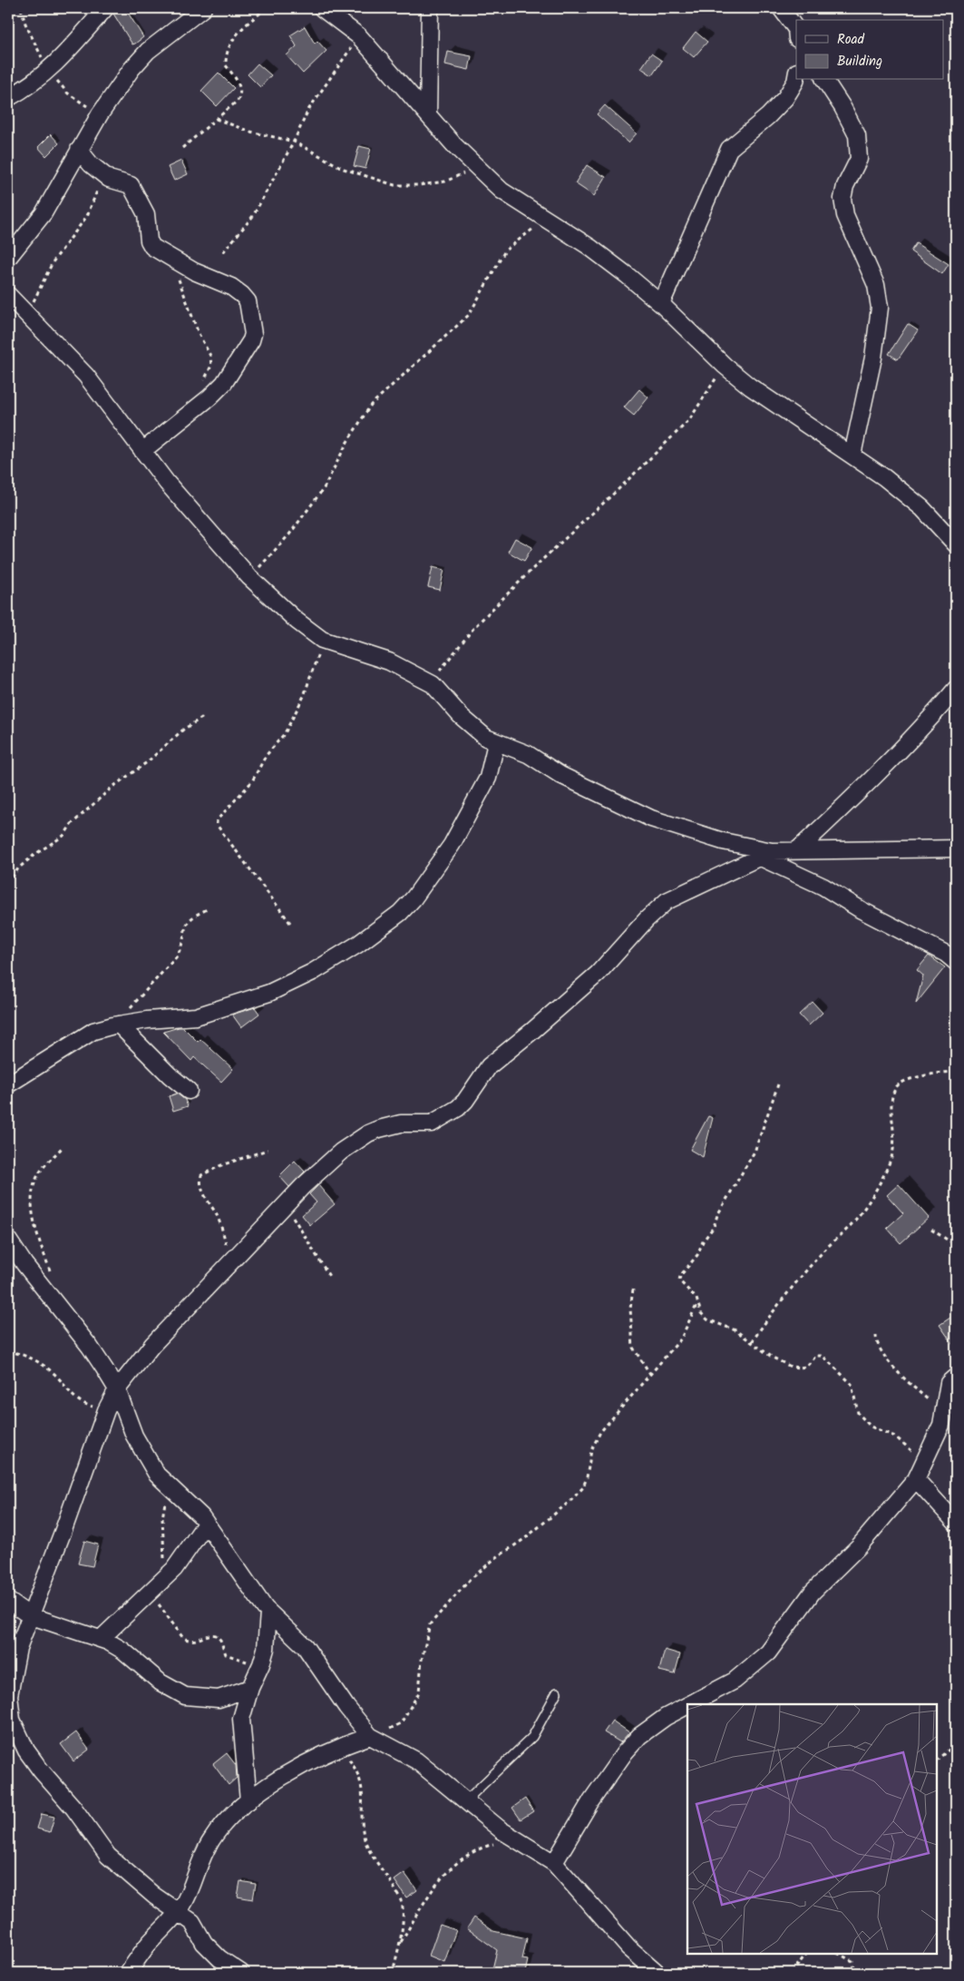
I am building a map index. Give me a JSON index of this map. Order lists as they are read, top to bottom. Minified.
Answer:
{"legend":["Road","Building"]}
